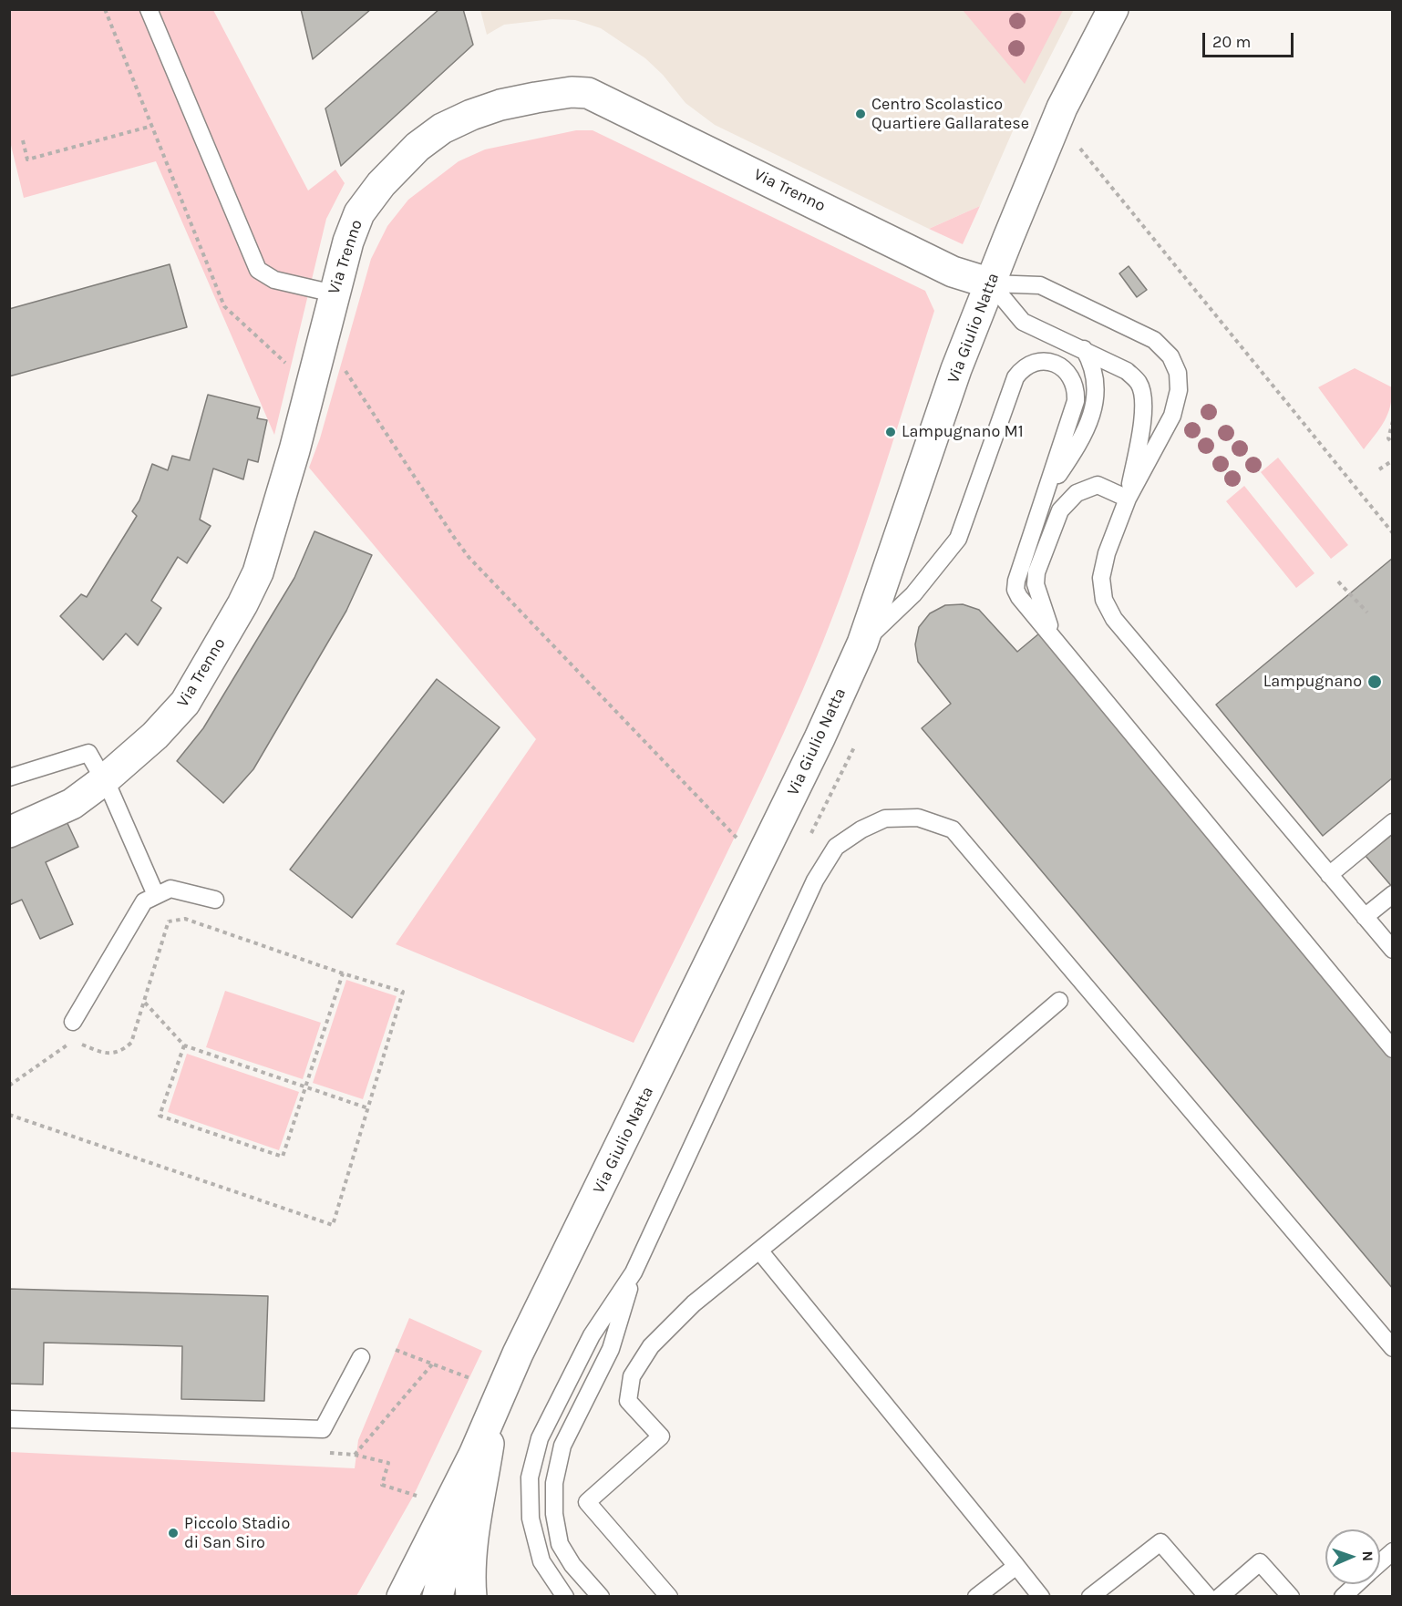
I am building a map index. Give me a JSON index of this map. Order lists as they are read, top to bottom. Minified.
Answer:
{"streets":{"street":["Via Trenno","Via Giulio Natta"]},"crossings":[["Via Trenno","Via Giulio Natta"]],"places":["Centro Scolastico Quartiere Gallaratese","Lampugnano M1","Lampugnano","Piccolo Stadio di San Siro"],"scale_bar":"20 m","north":"right"}
